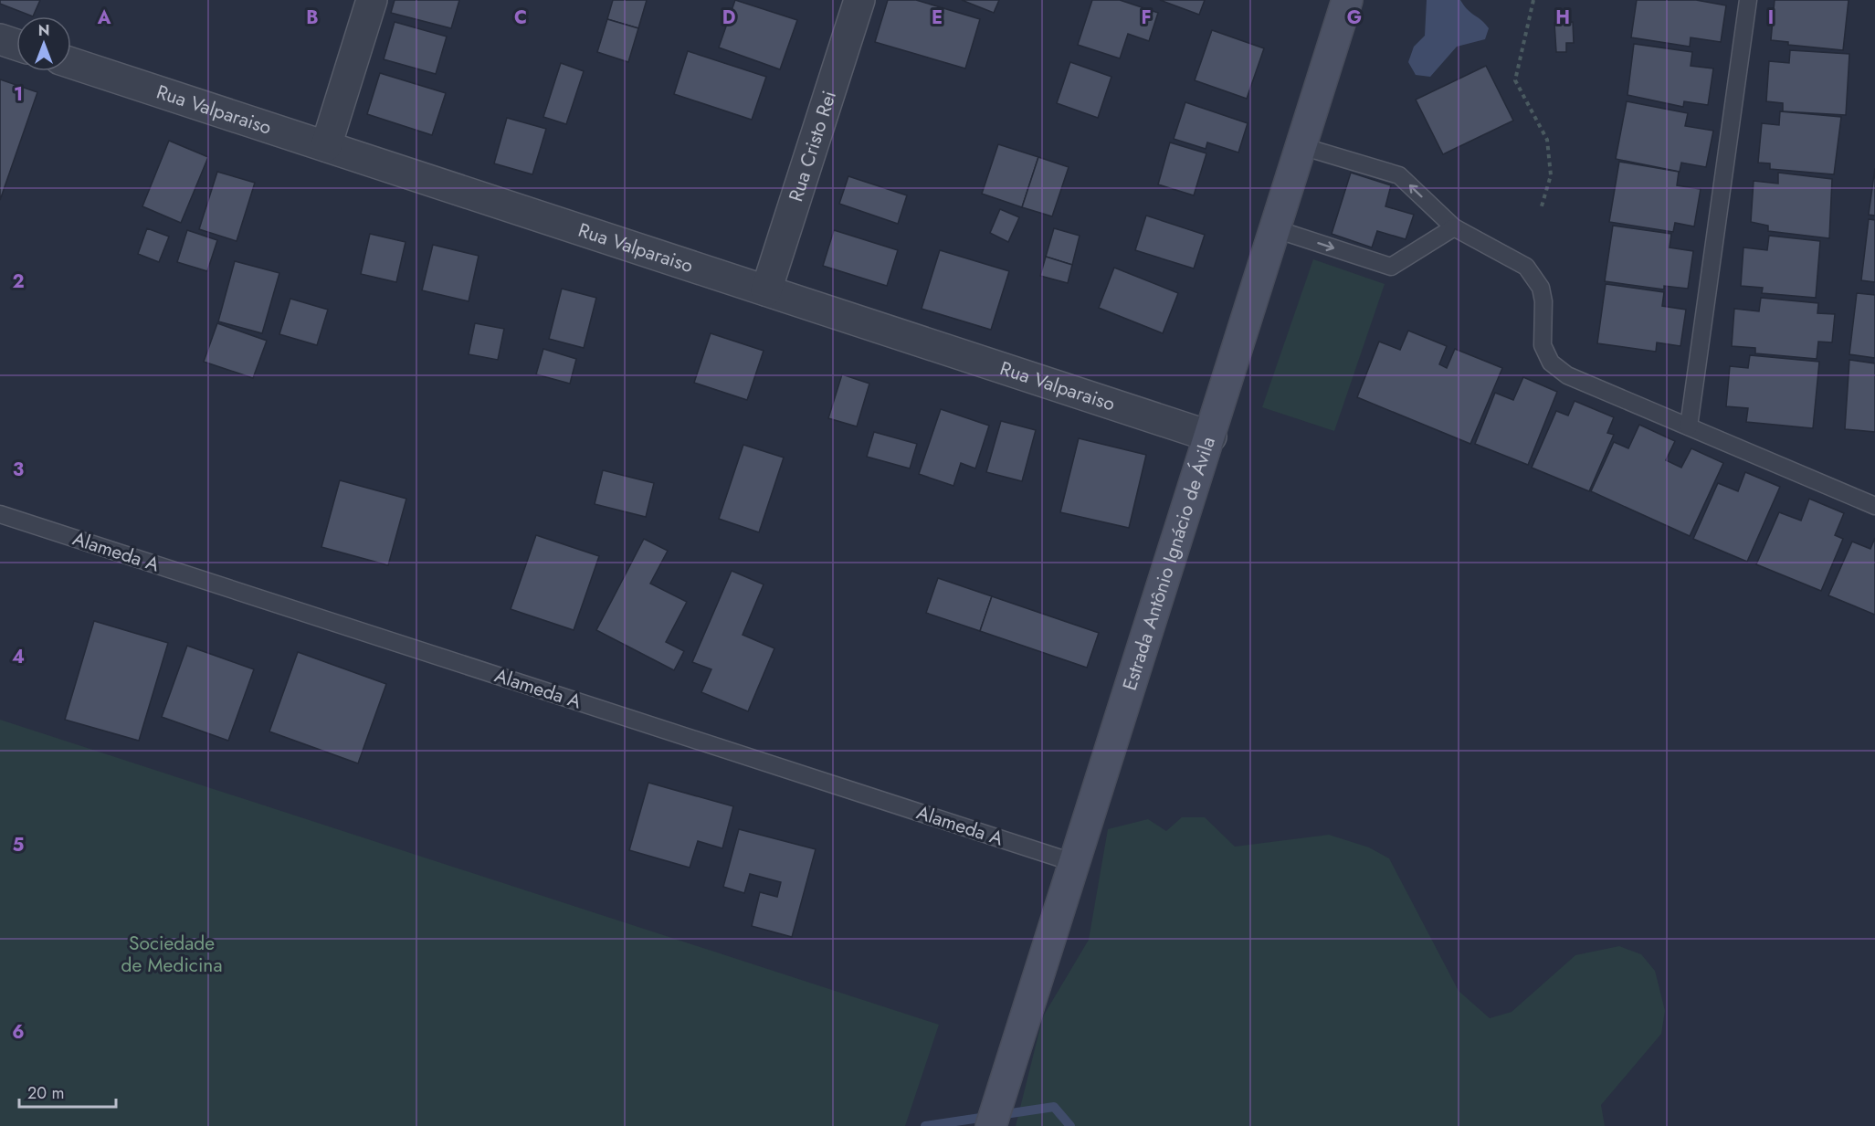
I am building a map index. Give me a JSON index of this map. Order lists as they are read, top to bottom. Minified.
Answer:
{"streets":{"street":["Rua Valparaiso","Rua Cristo Rei","Estrada Antônio Ignácio de Ávila"],"lane":["Alameda A"]},"crossings":[["Rua Valparaiso","Rua Cristo Rei"],["Rua Valparaiso","Estrada Antônio Ignácio de Ávila"],["Alameda A","Estrada Antônio Ignácio de Ávila"]],"parks":["Sociedade de Medicina"],"scale_bar":"20 m","north":"top","grid":{"columns":["A","B","C","D","E","F","G","H","I"],"rows":["1","2","3","4","5","6"]}}
